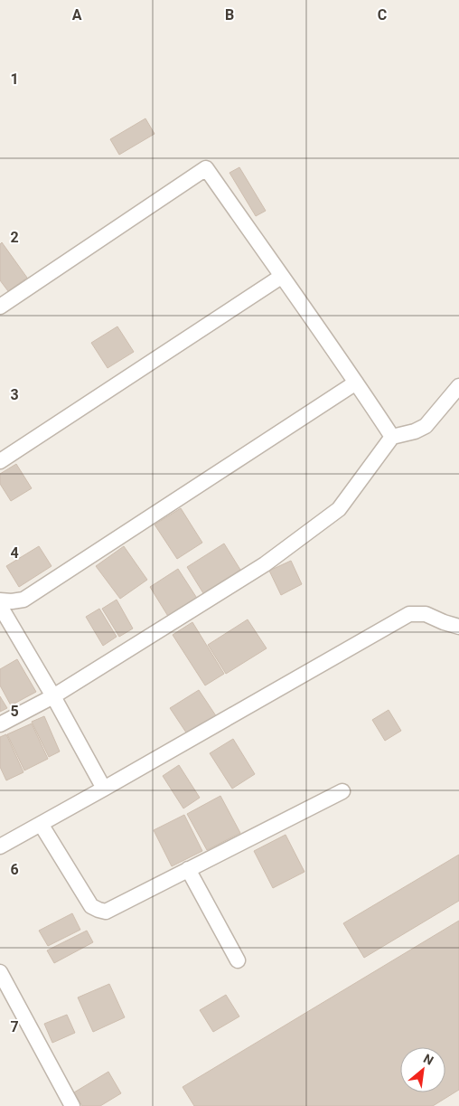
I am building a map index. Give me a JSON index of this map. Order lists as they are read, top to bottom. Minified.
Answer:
{"north":"top right","grid":{"columns":["A","B","C"],"rows":["1","2","3","4","5","6","7"]}}
